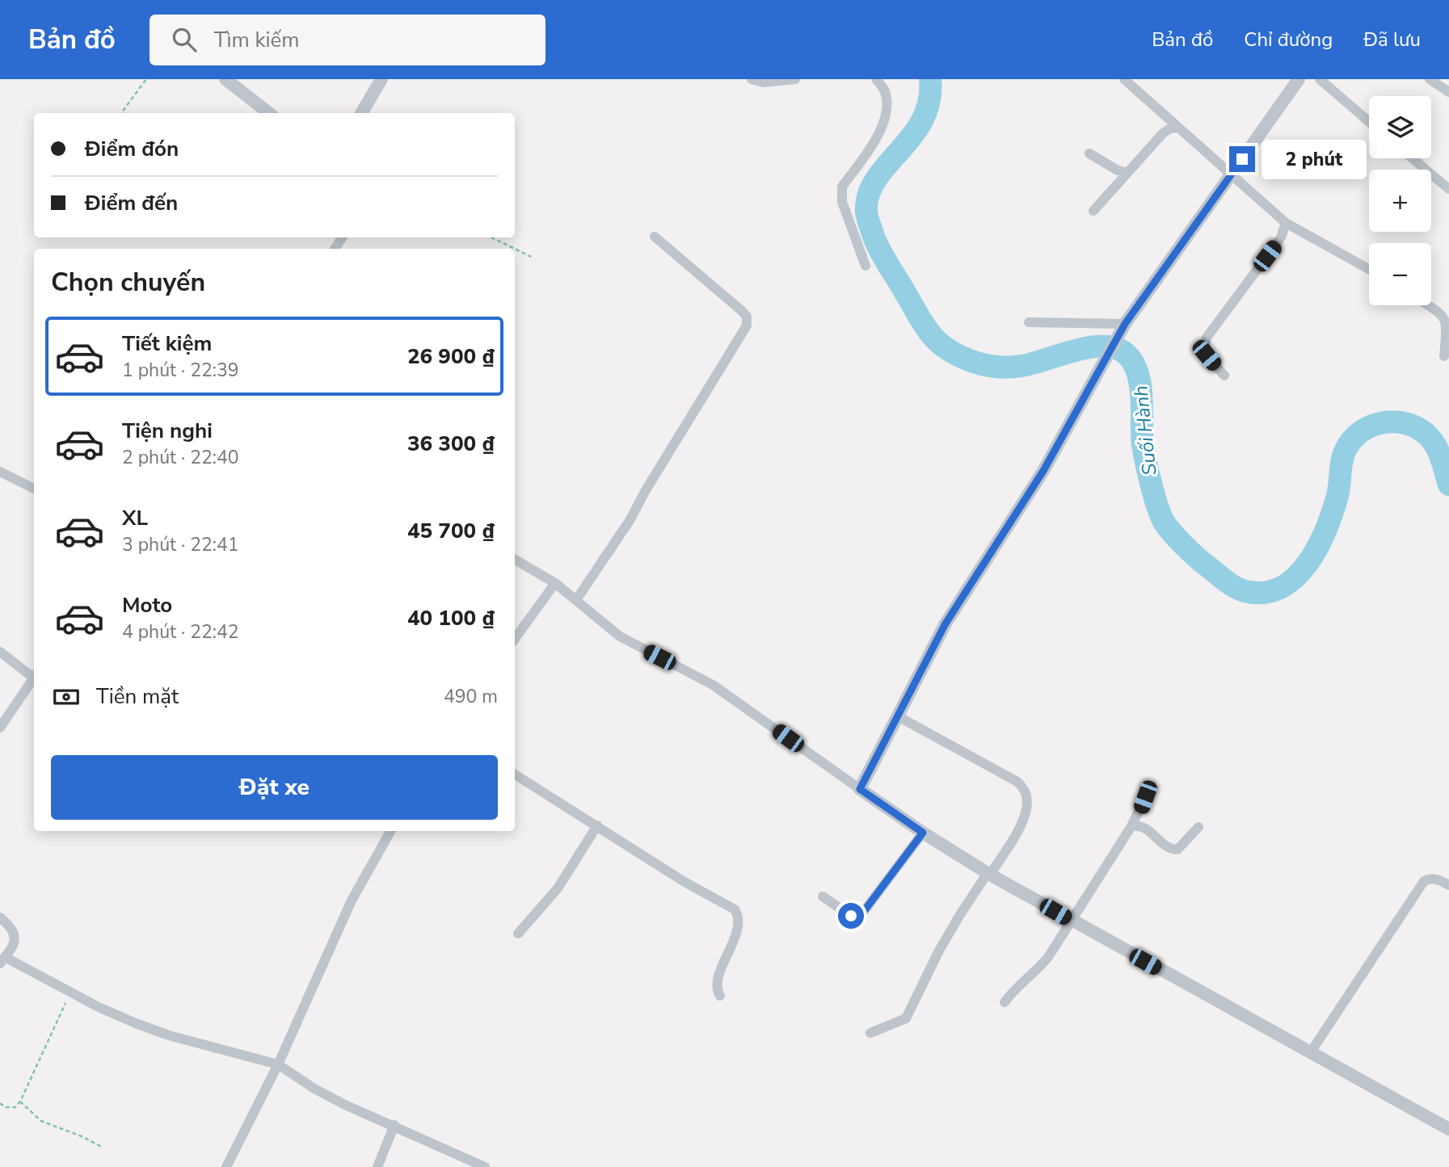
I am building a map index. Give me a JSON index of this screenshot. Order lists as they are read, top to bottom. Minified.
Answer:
{"water":["Suối Hành"],"page":{"header":"Bản đồ","search":"Tìm kiếm","nav":["Bản đồ","Chỉ đường","Đã lưu"],"map_buttons":["+","−"],"banner":["Điểm đón","Điểm đến"],"bubble":"2 phút","heading":"Chọn chuyến","list":[{"name":"Tiết kiệm","note":"1 phút · 22:39","value":"26 900 ₫"},{"name":"Tiện nghi","note":"2 phút · 22:40","value":"36 300 ₫"},{"name":"XL","note":"3 phút · 22:41","value":"45 700 ₫"},{"name":"Moto","note":"4 phút · 22:42","value":"40 100 ₫"}],"pay":["Tiền mặt","490 m"],"buttons":"Đặt xe"}}
